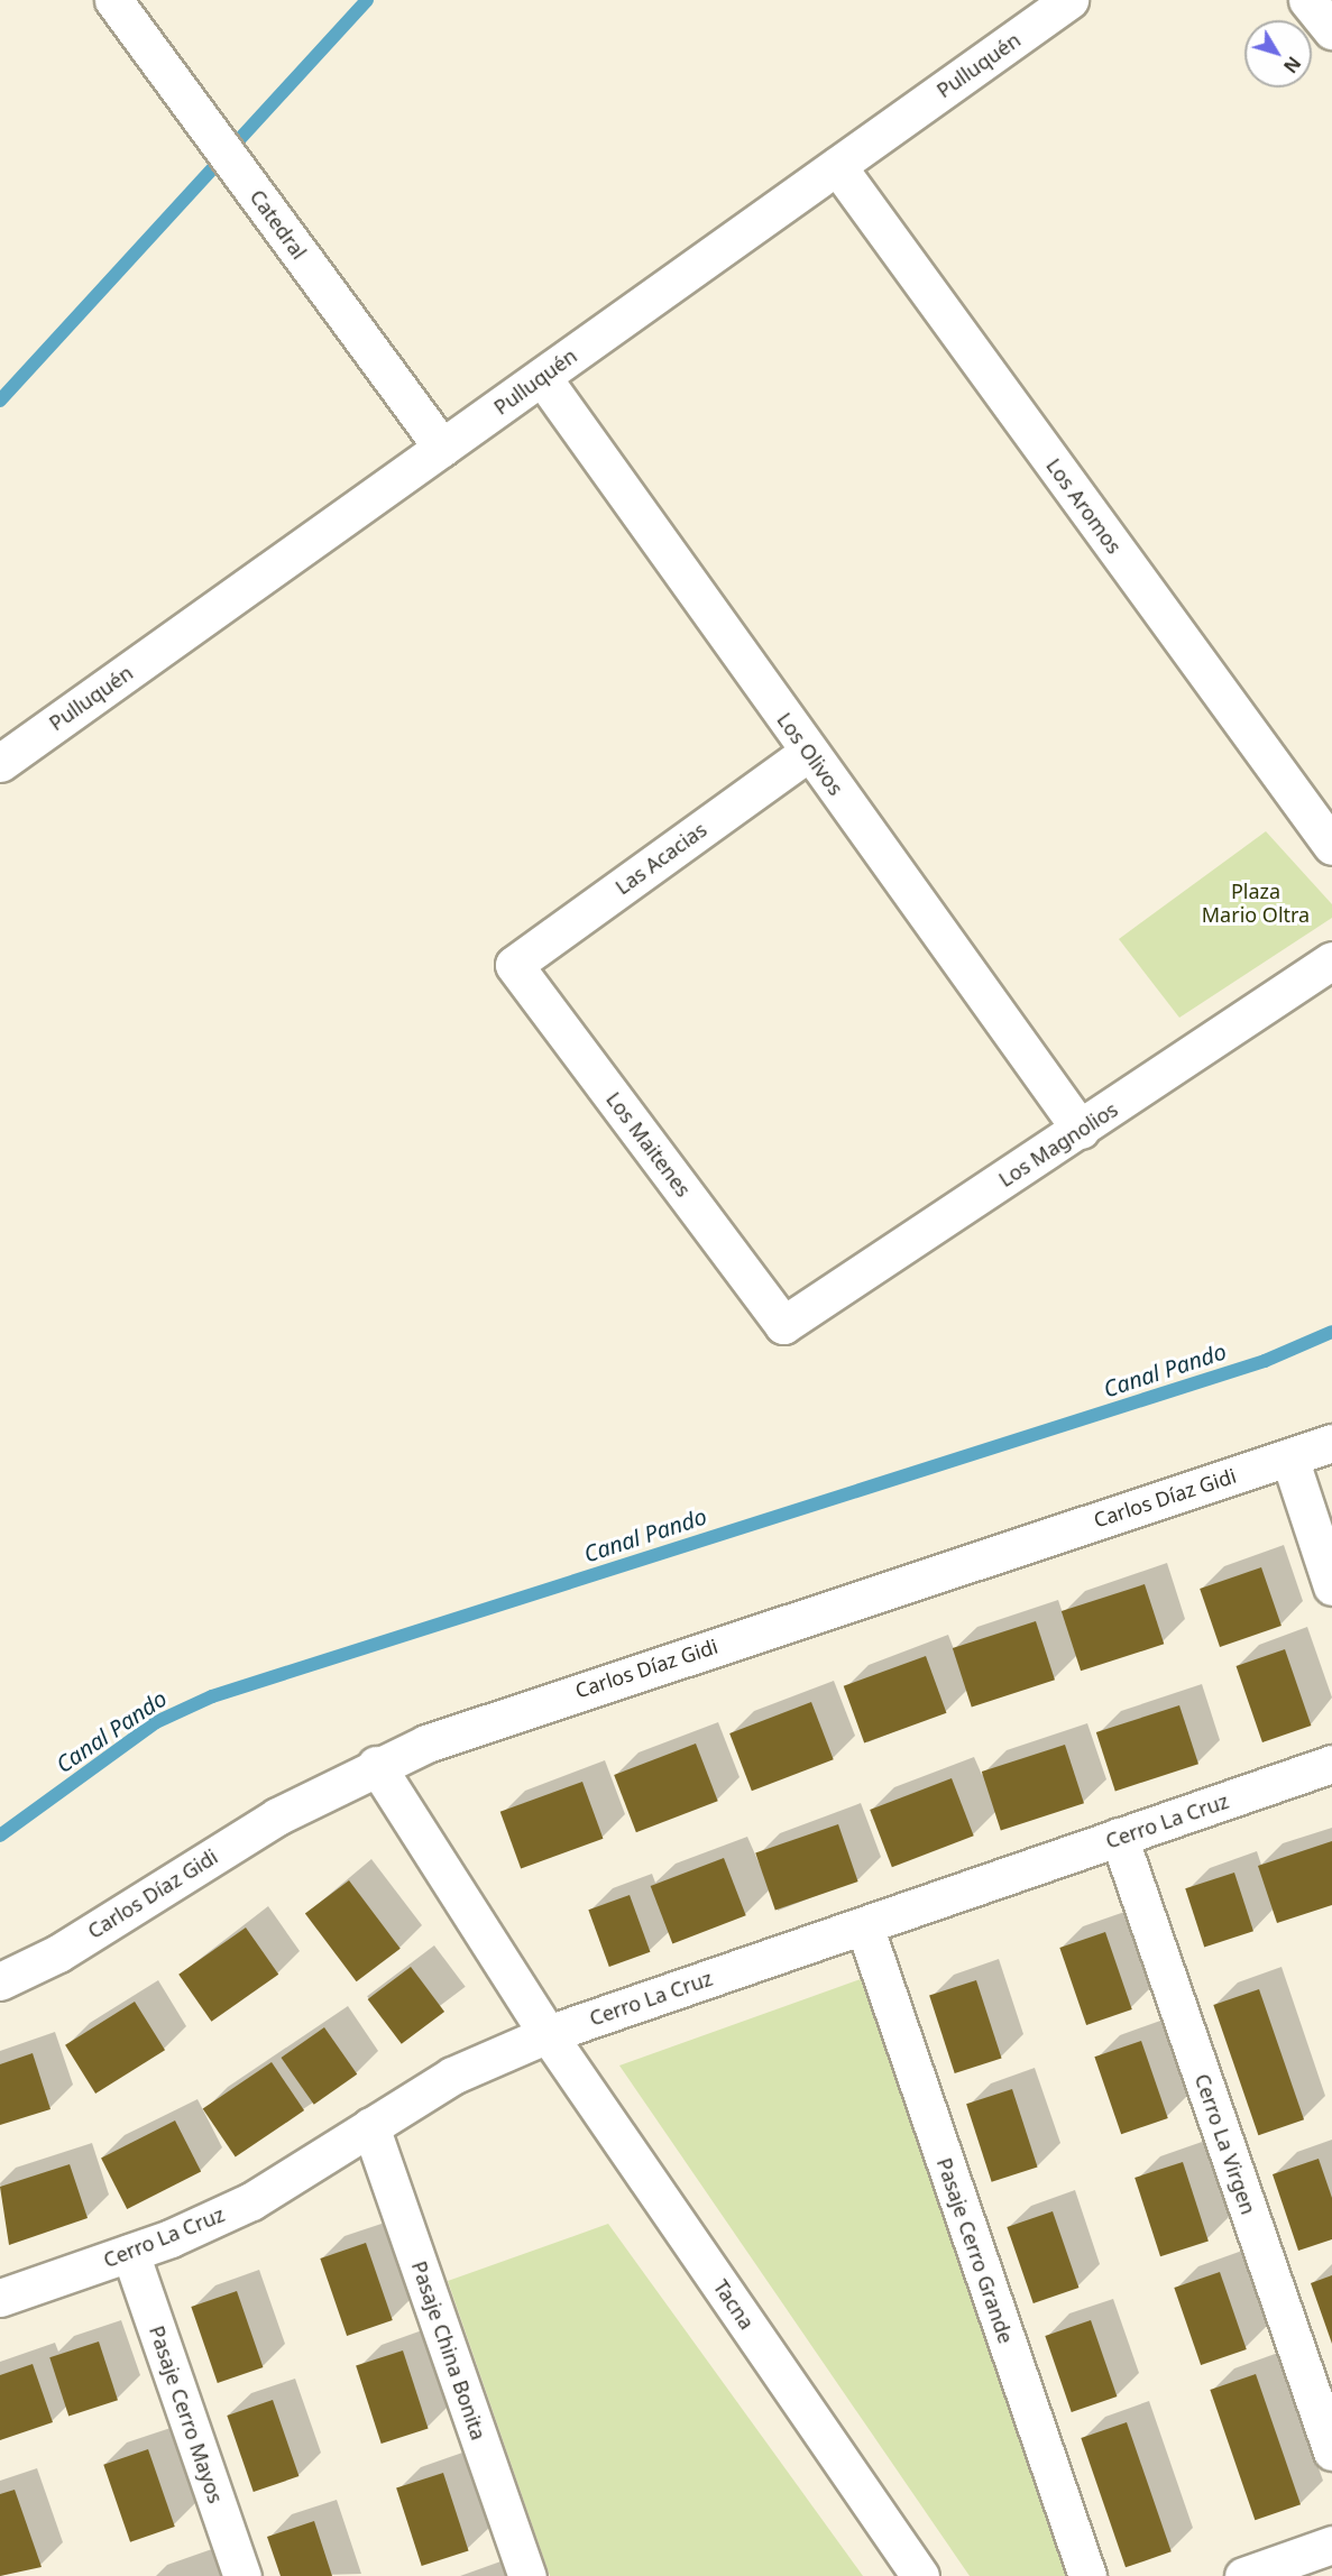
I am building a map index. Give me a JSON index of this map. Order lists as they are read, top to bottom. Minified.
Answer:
{"streets":{"street":["Pulluquén","Catedral","Los Aromos","Los Olivos","Las Acacias","Los Maitenes","Los Magnolios","Carlos Díaz Gidi","Cerro La Cruz","Cerro La Virgen","Pasaje Cerro Grande","Tacna","Pasaje China Bonita","Pasaje Cerro Mayos"]},"crossings":[["Pulluquén","Catedral"],["Pulluquén","Los Aromos"],["Pulluquén","Los Olivos"],["Los Olivos","Las Acacias"],["Los Olivos","Los Magnolios"],["Las Acacias","Los Maitenes"],["Los Maitenes","Los Magnolios"],["Carlos Díaz Gidi","Tacna"],["Cerro La Cruz","Cerro La Virgen"],["Cerro La Cruz","Pasaje Cerro Grande"],["Cerro La Cruz","Tacna"],["Cerro La Cruz","Pasaje China Bonita"],["Cerro La Cruz","Pasaje Cerro Mayos"]],"water":["Canal Pando"],"parks":["Plaza Mario Oltra"],"north":"bottom right"}
